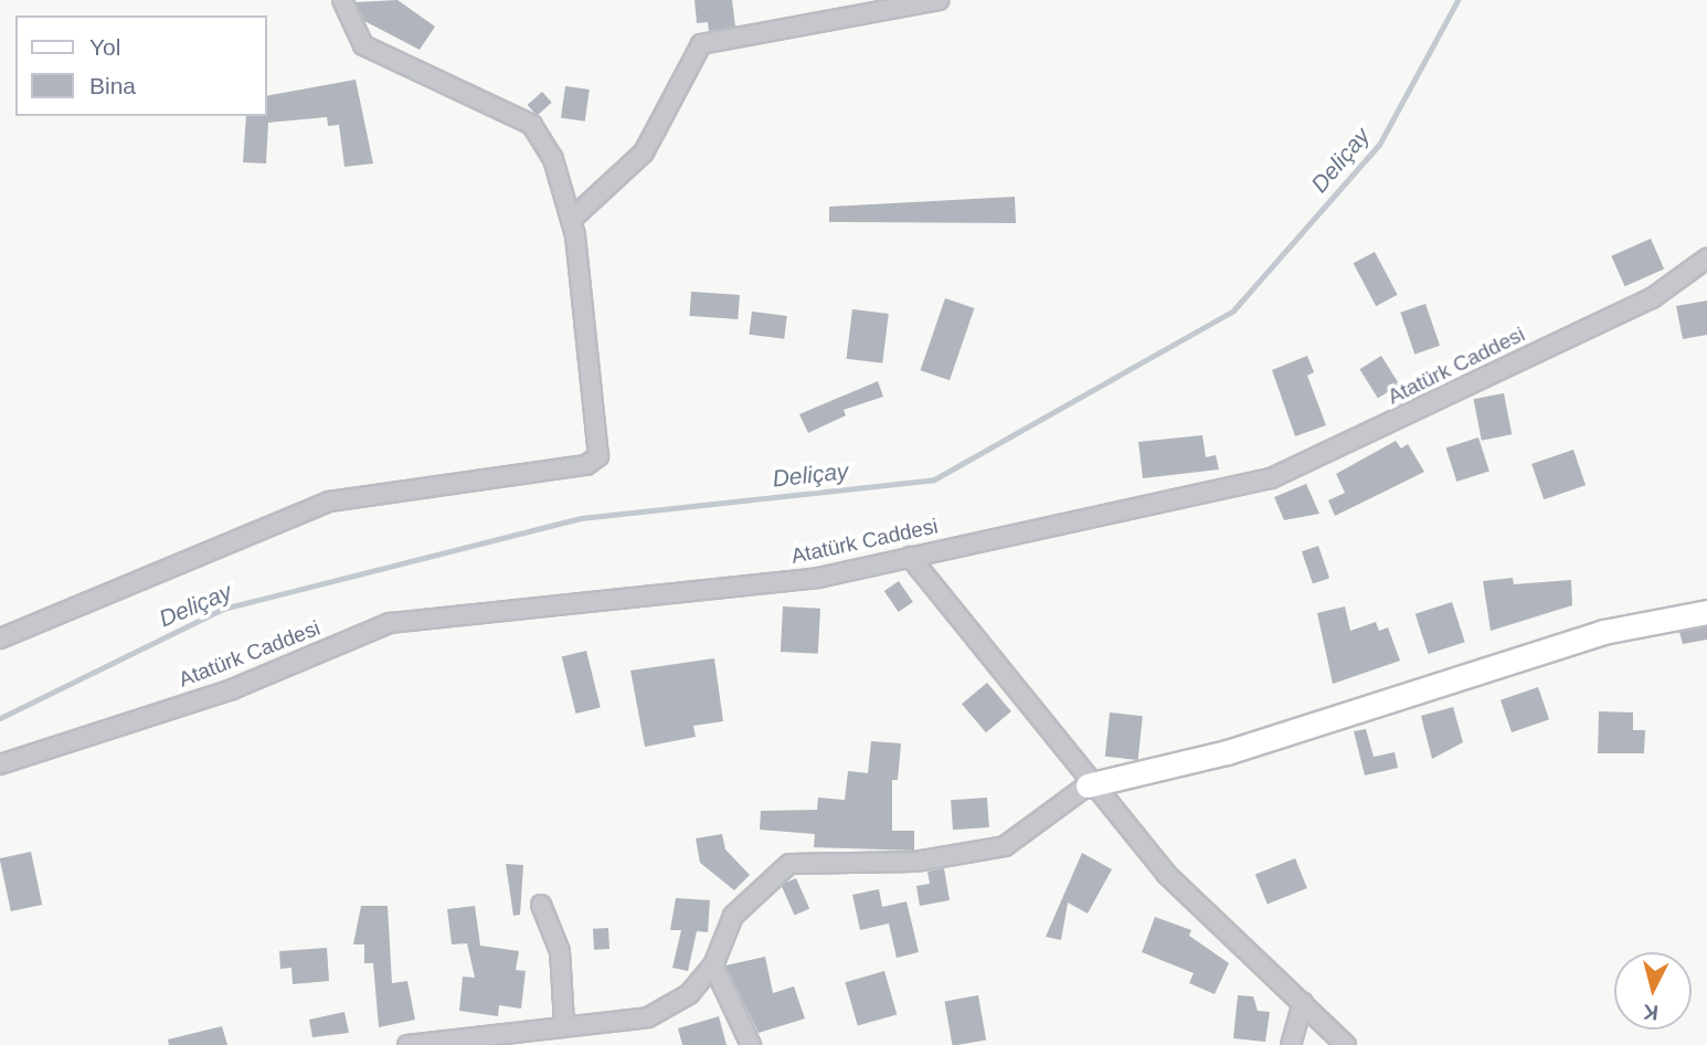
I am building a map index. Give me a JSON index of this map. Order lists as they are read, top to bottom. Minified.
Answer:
{"streets":{"street":["Atatürk Caddesi"]},"water":["Deliçay"],"legend":["Yol","Bina"],"north":"bottom"}
